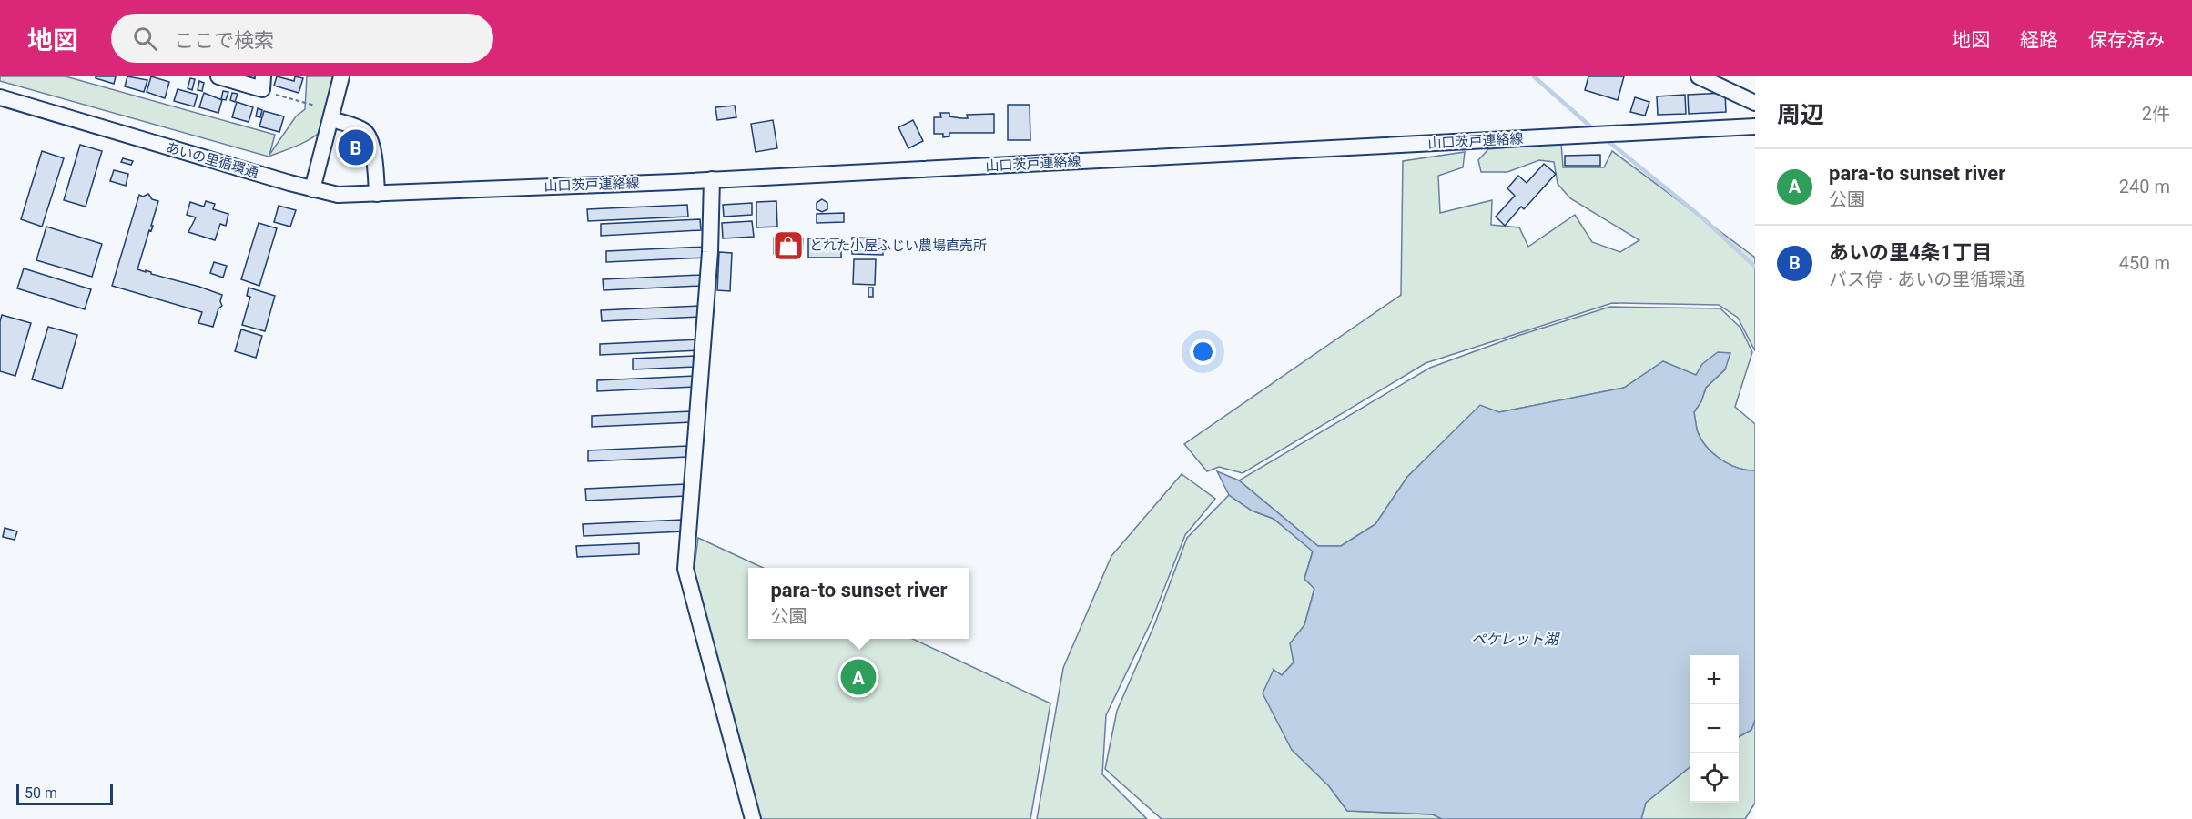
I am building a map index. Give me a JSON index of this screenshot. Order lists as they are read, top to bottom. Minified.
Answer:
{"streets":{"street":["山口茨戸連絡線","あいの里循環通"]},"crossings":[["山口茨戸連絡線","あいの里循環通"]],"water":["ペケレット湖"],"places":{"shop":["とれた小屋ふじい農場直売所"]},"scale_bar":"50 m","page":{"header":"地図","search":"ここで検索","nav":["地図","経路","保存済み"],"heading":["周辺","2件"],"pins":["B","A"],"list":[{"mark":"A","name":"para-to sunset river","note":"公園","value":"240 m"},{"mark":"B","name":"あいの里4条1丁目","note":"バス停 · あいの里循環通","value":"450 m"}],"popup":["para-to sunset river","公園"],"map_buttons":["+","−"],"scale":"50 m"}}
